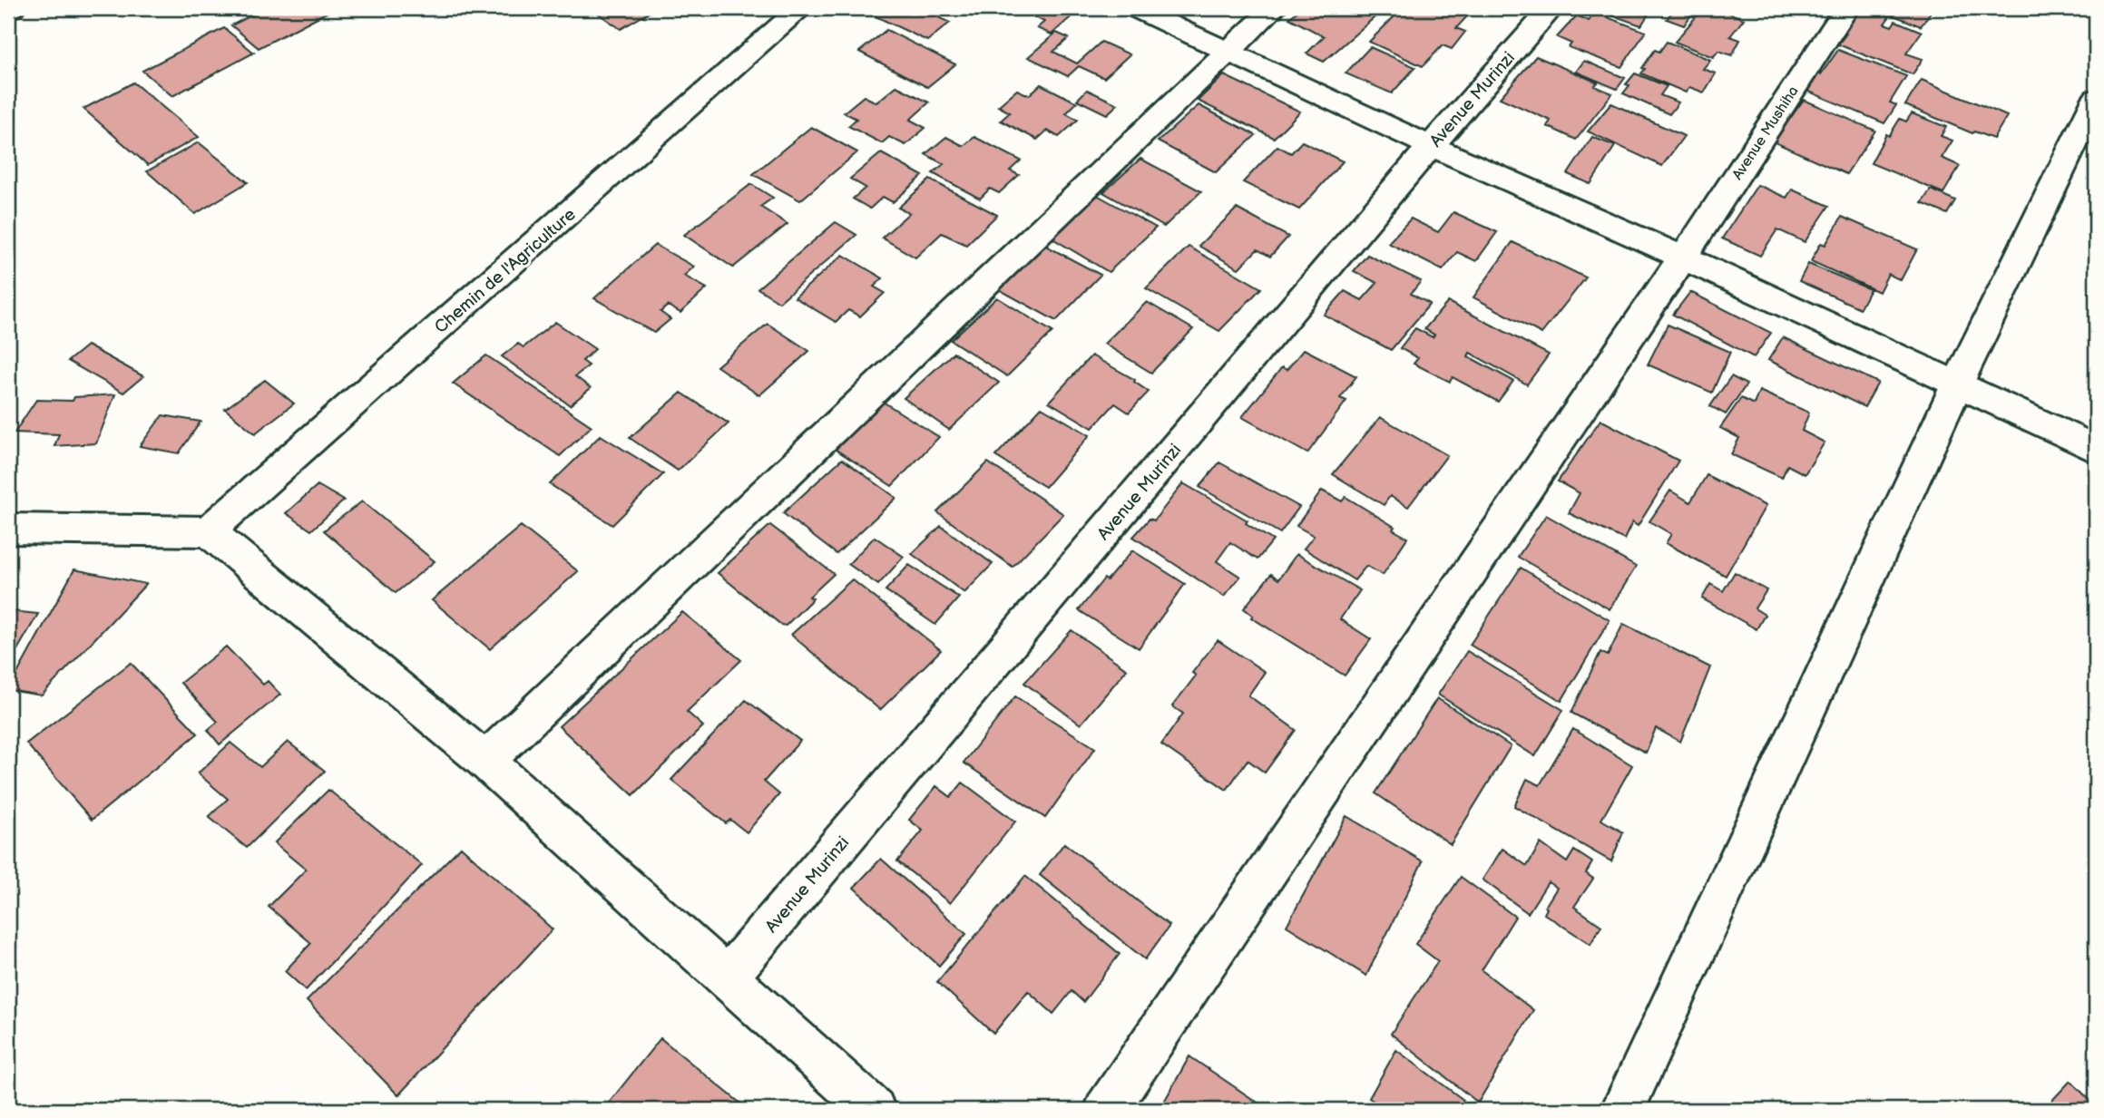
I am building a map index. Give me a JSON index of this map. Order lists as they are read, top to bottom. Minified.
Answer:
{"streets":{"street":["Avenue Murinzi","Avenue Mushiha","Chemin de l'Agriculture"]}}
